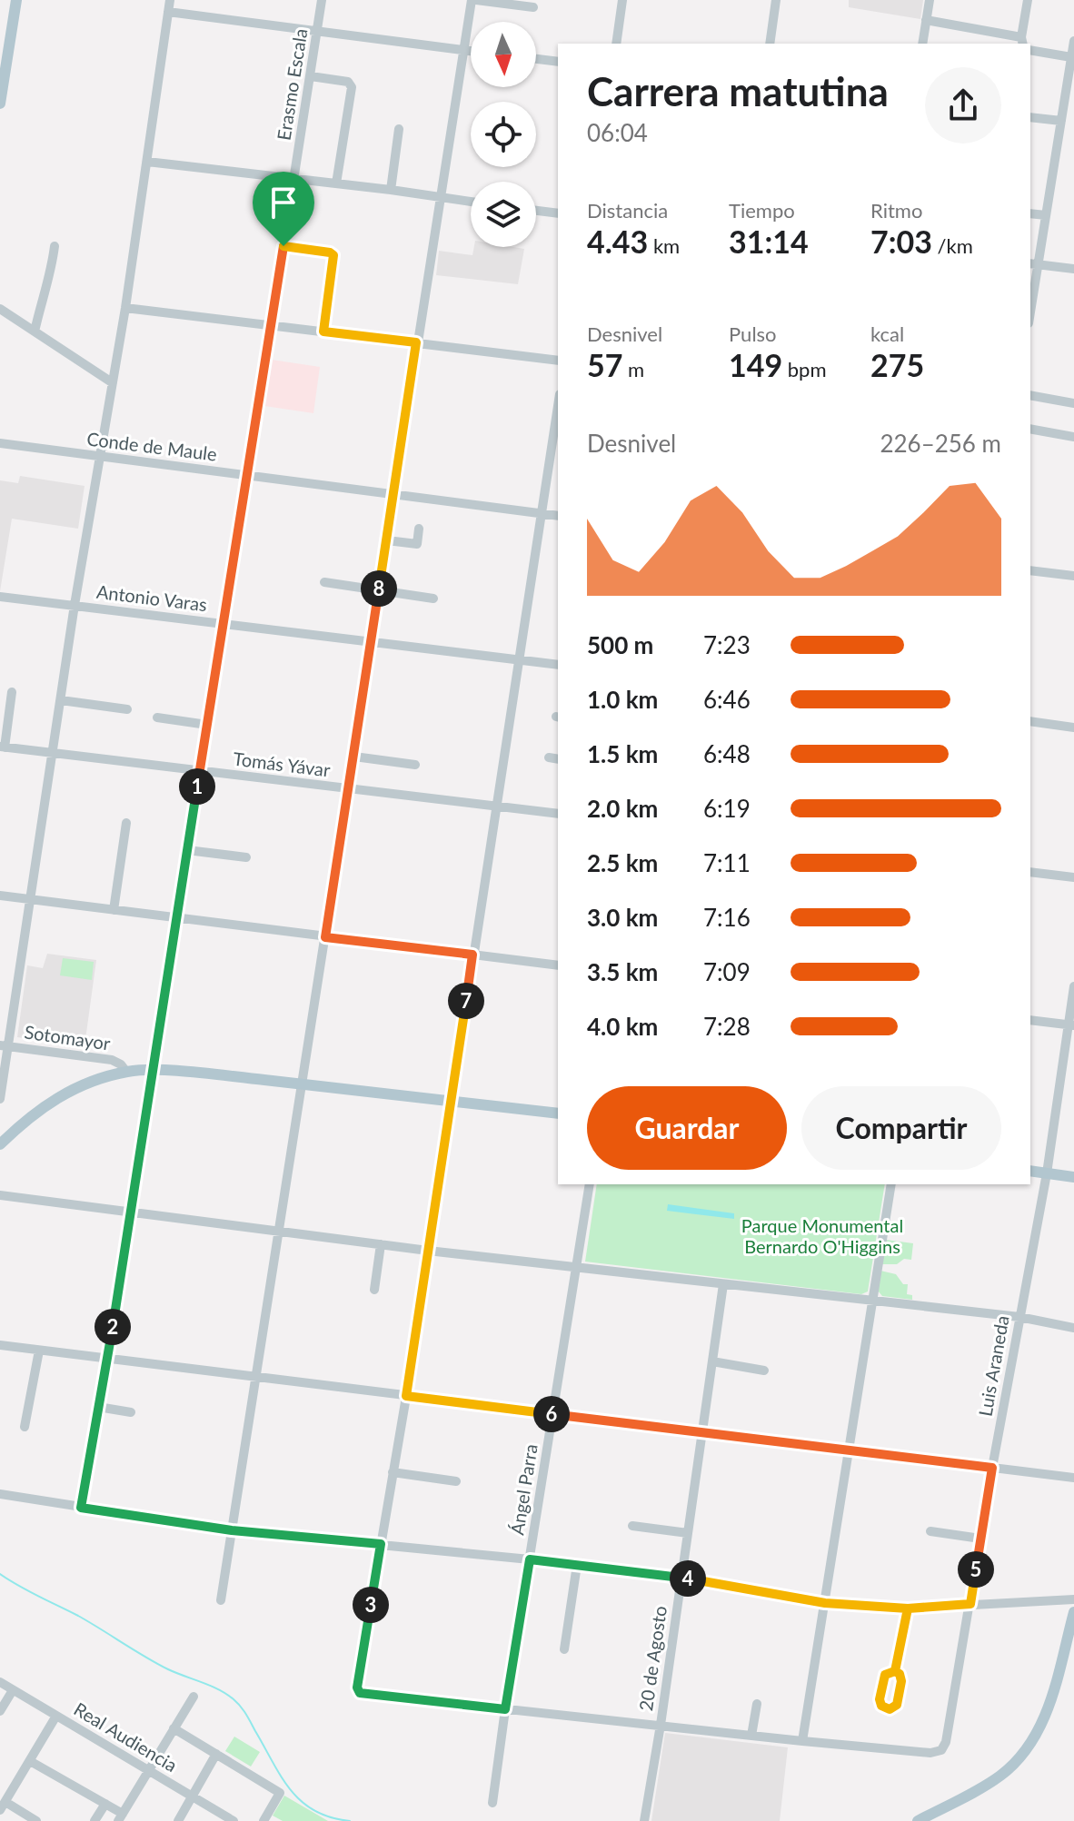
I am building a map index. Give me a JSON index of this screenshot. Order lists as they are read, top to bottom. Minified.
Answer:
{"streets":{"street":["Erasmo Escala","Conde de Maule","Antonio Varas","Tomás Yávar","Sotomayor","Luis Araneda","Ángel Parra","20 de Agosto","Real Audiencia"]},"crossings":[["Erasmo Escala","Conde de Maule"],["Erasmo Escala","Antonio Varas"],["Erasmo Escala","Tomás Yávar"]],"parks":["Parque Monumental Bernardo O'Higgins"],"north":"bottom","page":{"heading":["Carrera matutina","06:04"],"stats":[["Distancia","4.43 km"],["Tiempo","31:14"],["Ritmo","7:03 /km"],["Desnivel","57 m"],["Pulso","149 bpm"],["kcal","275"]],"chart":["Desnivel","226–256 m"],"pins":["8","1","7","2","6","5","4","3"],"list":[{"name":"500 m","note":"7:23"},{"name":"1.0 km","note":"6:46"},{"name":"1.5 km","note":"6:48"},{"name":"2.0 km","note":"6:19"},{"name":"2.5 km","note":"7:11"},{"name":"3.0 km","note":"7:16"},{"name":"3.5 km","note":"7:09"},{"name":"4.0 km","note":"7:28"}],"buttons":["Guardar","Compartir"]}}
